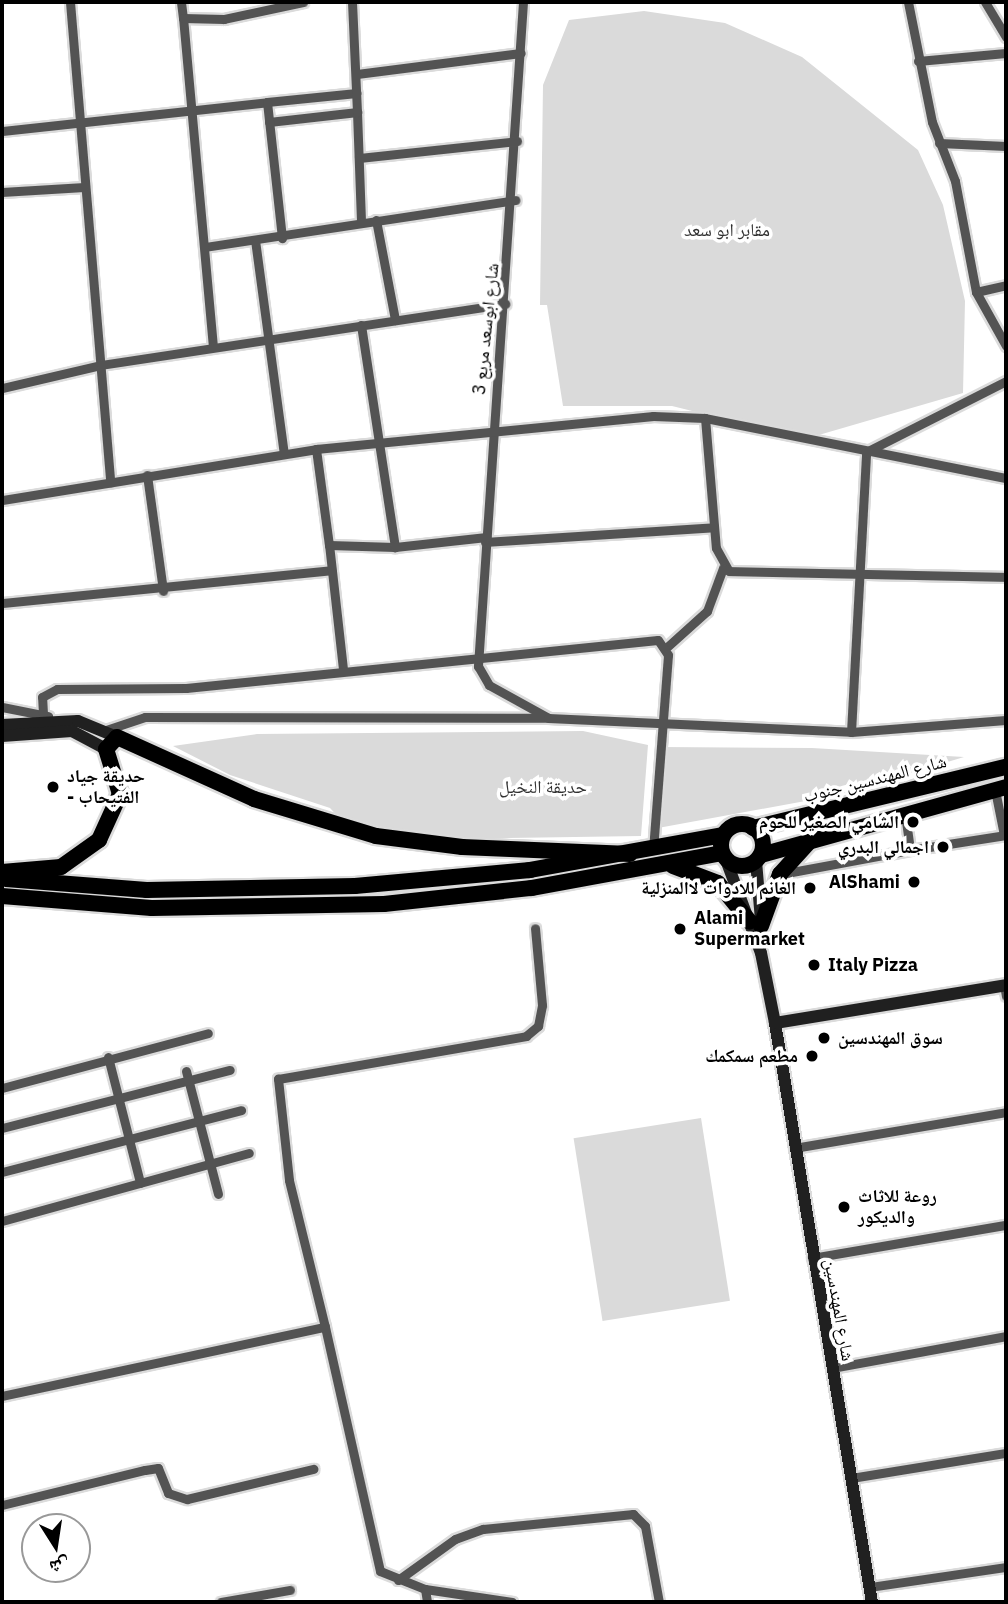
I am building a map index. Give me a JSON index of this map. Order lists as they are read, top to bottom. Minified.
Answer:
{"streets":{"highway":["شارع المهندسين جنوب"],"main road":["شارع المهندسين"],"street":["شارع ابوسعد مربع 3"]},"parks":["مقابر ابو سعد","حديقة النخيل"],"places":["حديقة جياد - الفتيحاب","الشامي الصغير للحوم","اجمالي البدري","AlShami","الغانم للادوات لاالمنزلية","Alami Supermarket","Italy Pizza","سوق المهندسين","مطعم سمكمك","روعة للاثاث والديكور"],"north":"bottom"}
